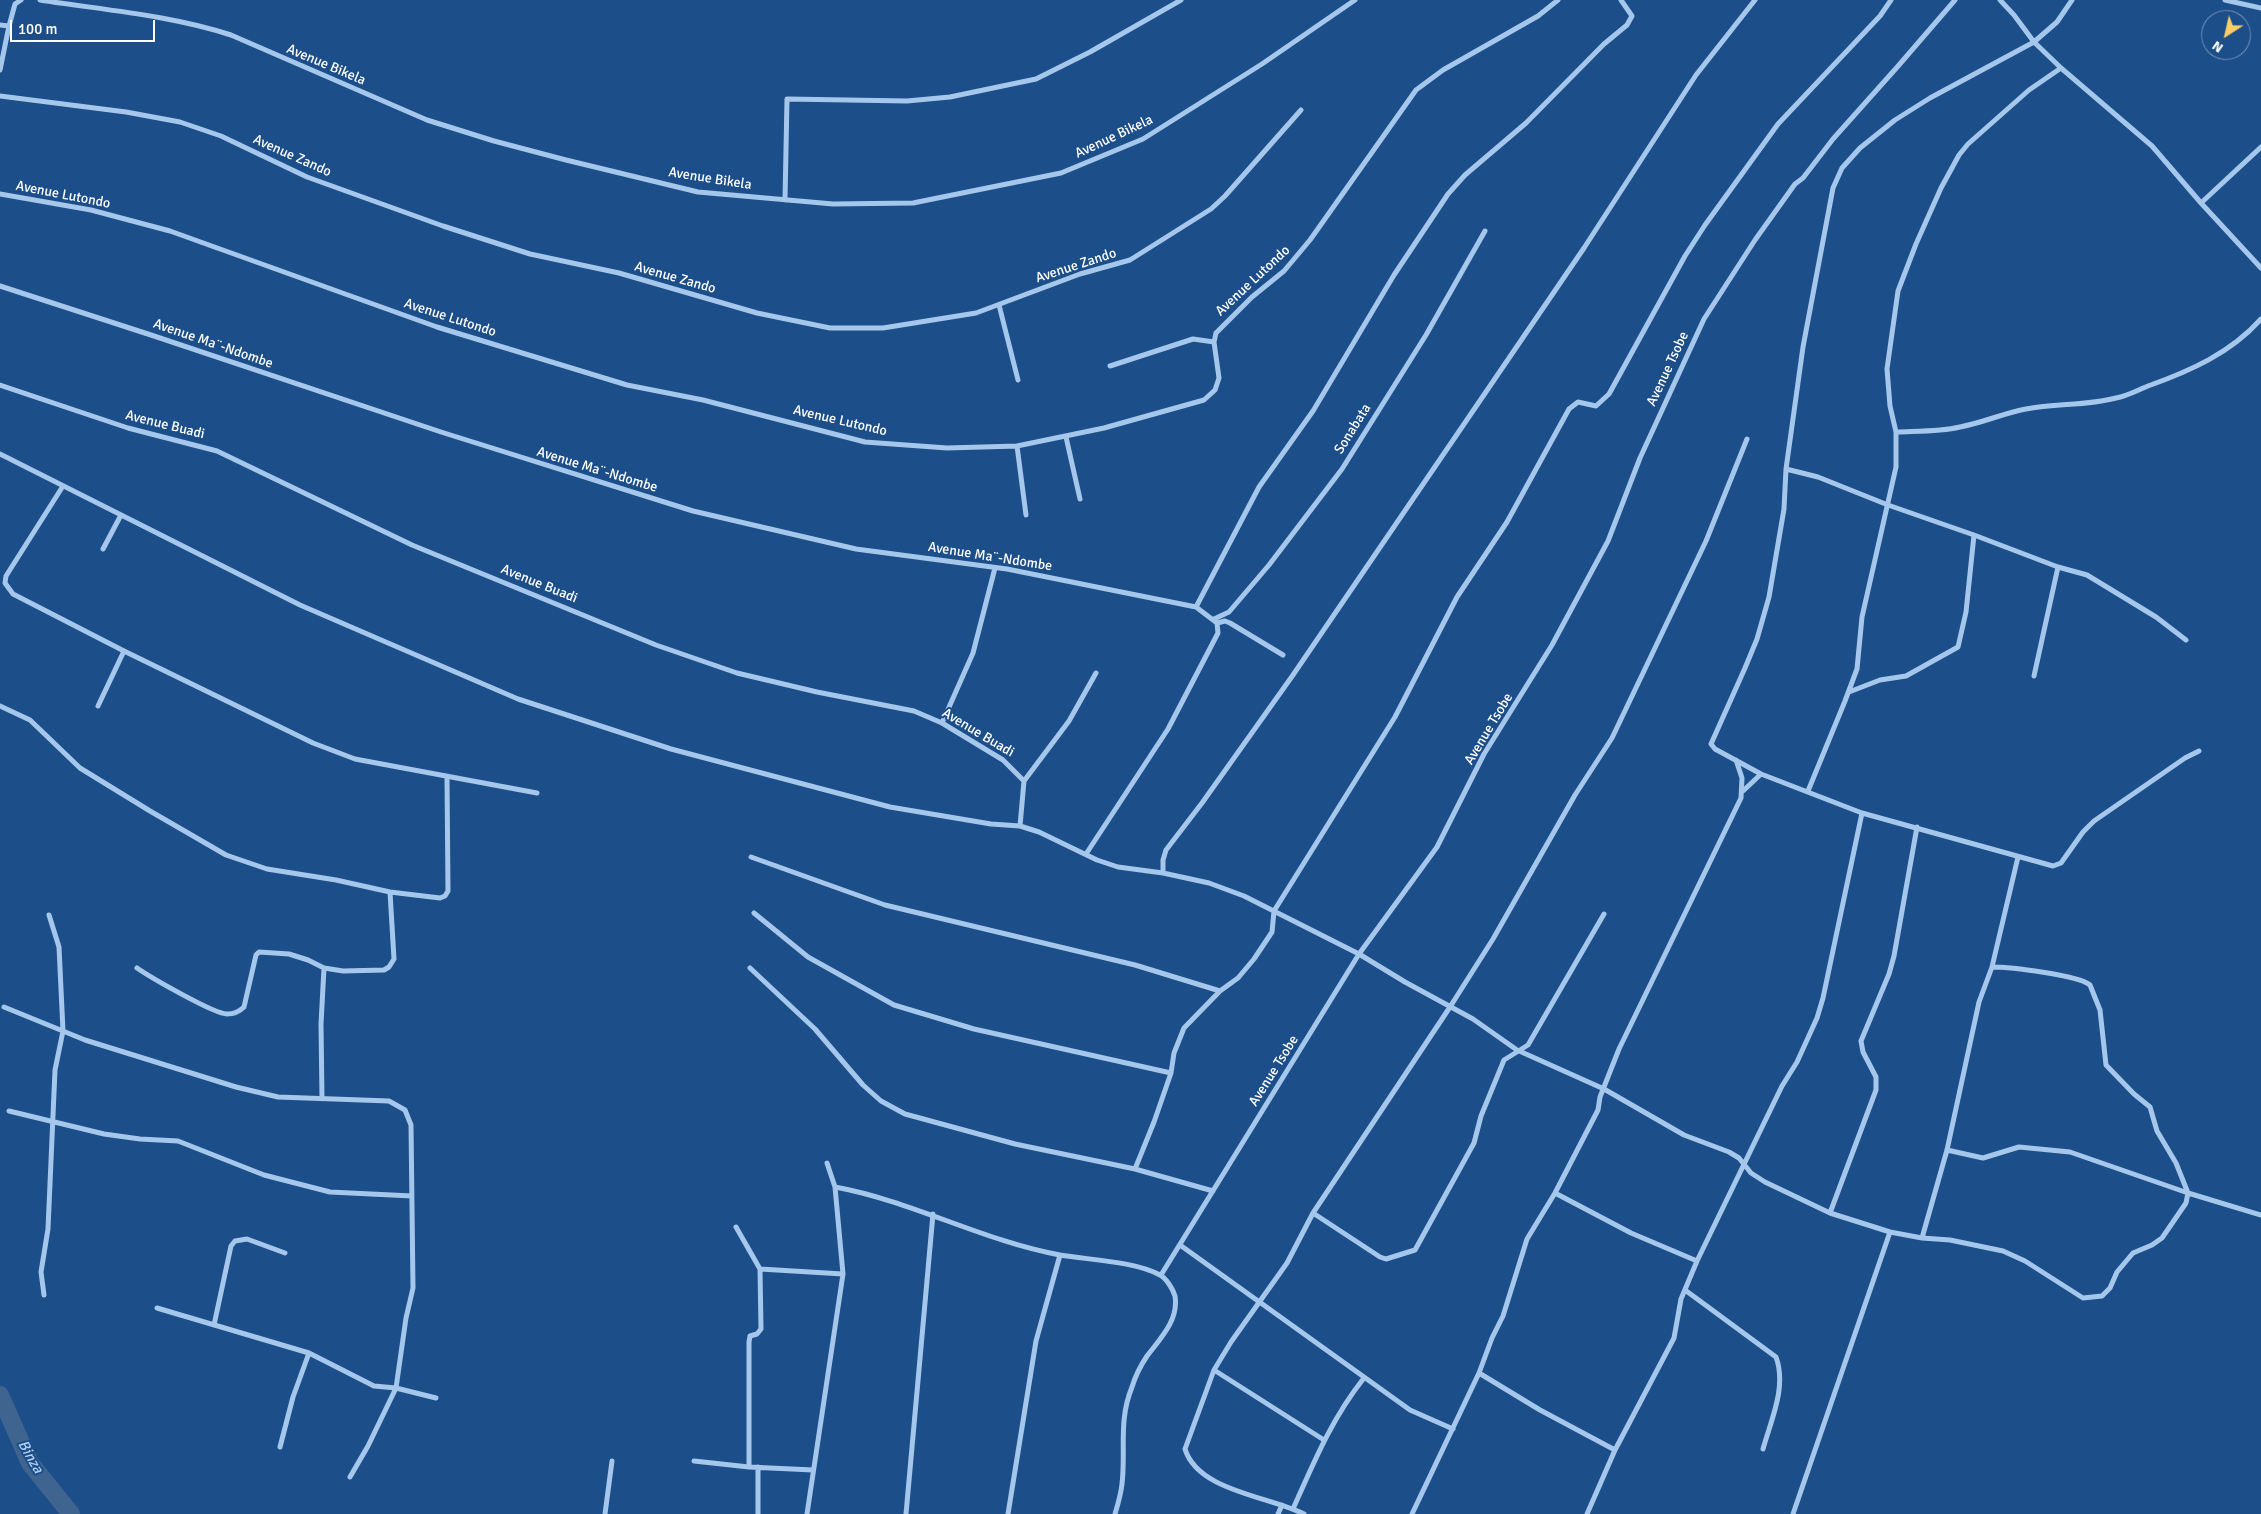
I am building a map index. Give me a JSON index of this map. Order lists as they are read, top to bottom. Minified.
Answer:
{"streets":{"street":["Avenue Bikela","Avenue Zando","Avenue Lutondo","Avenue Ma¨-Ndombe","Avenue Tsobe","Avenue Buadi","Sonabata"]},"crossings":[["Avenue Ma¨-Ndombe","Sonabata"]],"water":["Binza"],"scale_bar":"100 m","north":"bottom left"}
